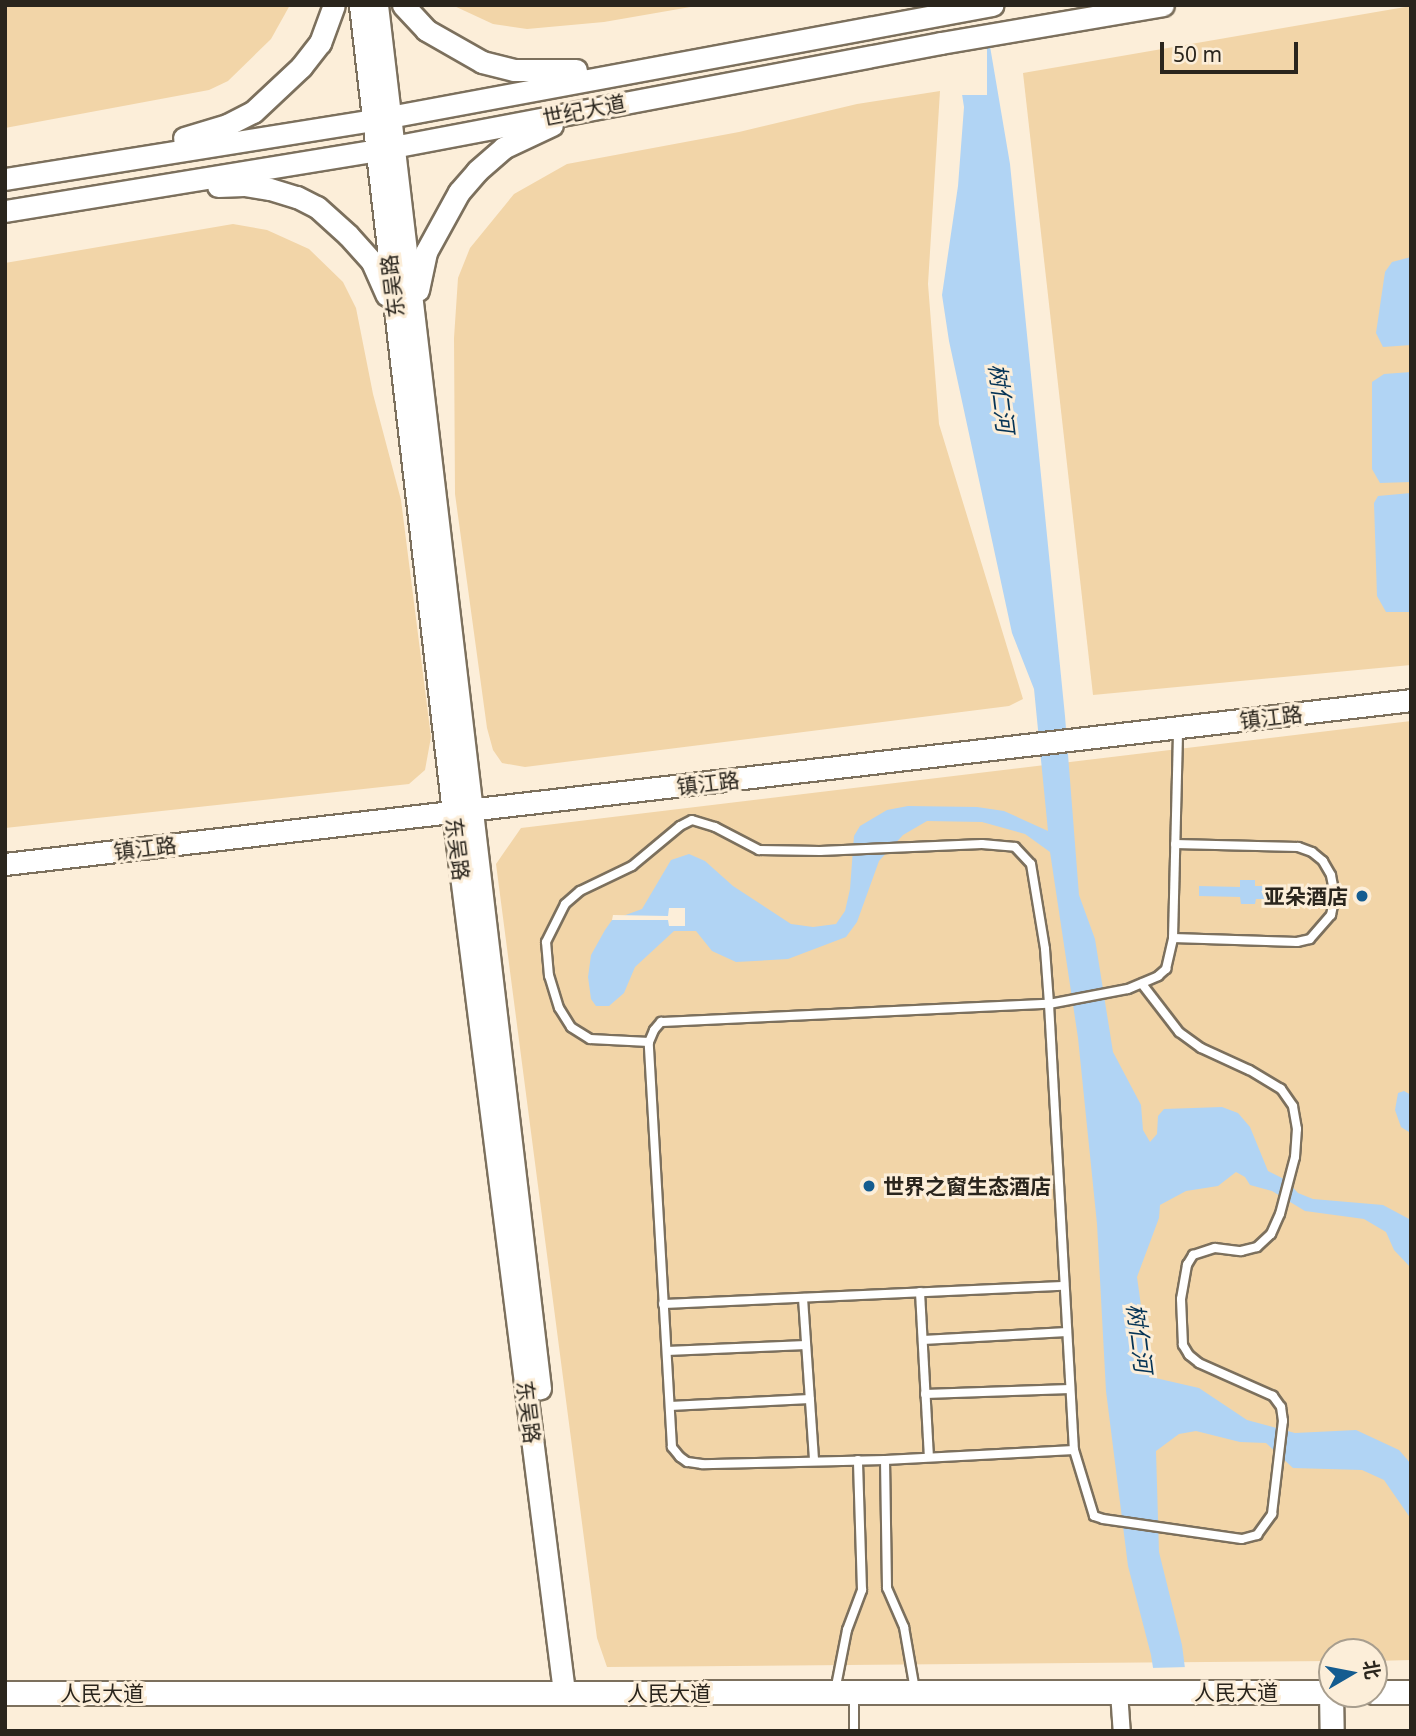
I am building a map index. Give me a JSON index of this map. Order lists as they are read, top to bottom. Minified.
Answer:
{"streets":{"main road":["人民大道"],"street":["世纪大道","东吴路","镇江路"]},"crossings":[["世纪大道","东吴路"],["东吴路","镇江路"],["东吴路","人民大道"]],"water":["树仁河"],"places":["亚朵酒店","世界之窗生态酒店"],"scale_bar":"50 m","north":"right"}
